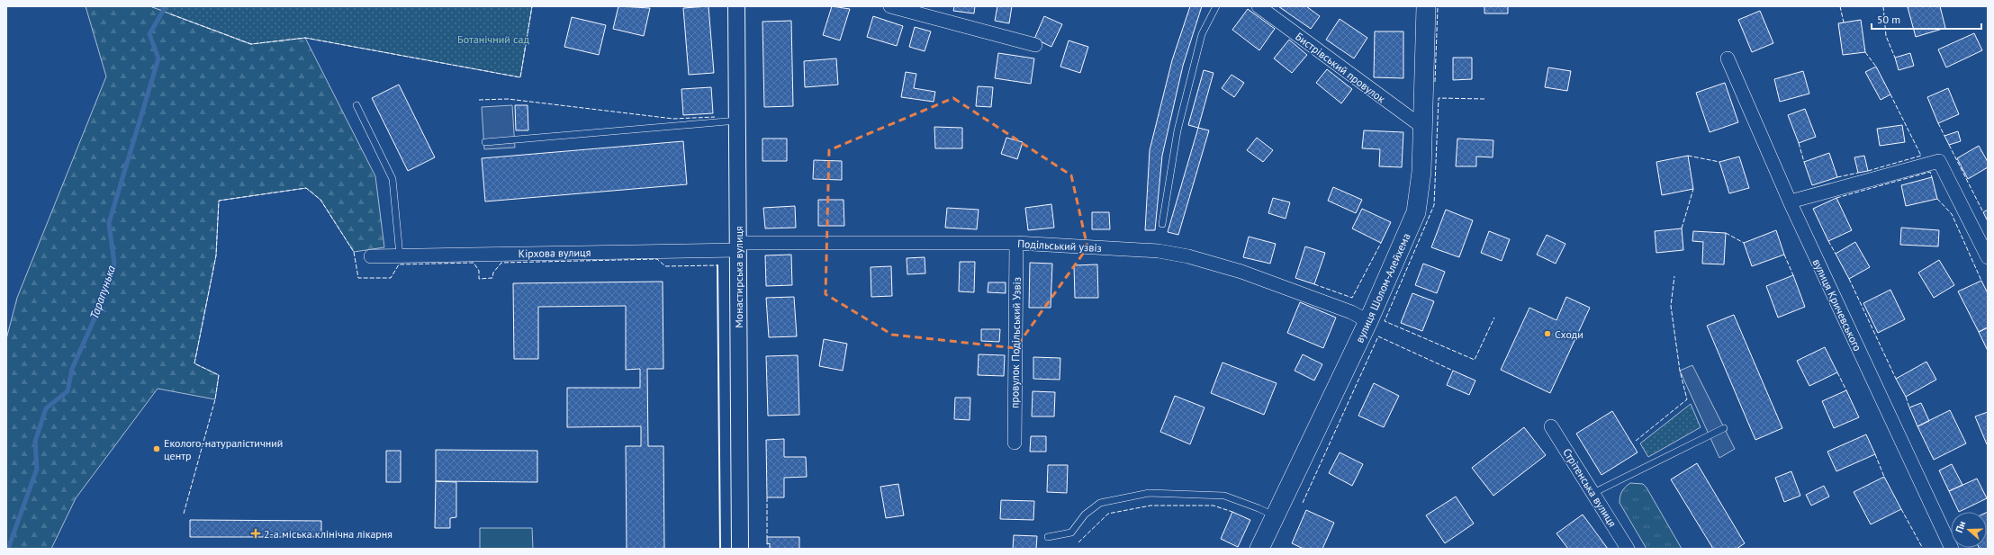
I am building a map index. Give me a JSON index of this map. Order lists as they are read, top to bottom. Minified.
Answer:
{"streets":{"main road":["вулиця Шолом-Алейхема"],"street":["Бистрівський провулок","Подільський узвіз","Кірхова вулиця","Монастирська вулиця","вулиця Кричевського","провулок Подільський Узвіз","Стрітенська вулиця"]},"crossings":[["Бистрівський провулок","вулиця Шолом-Алейхема"],["Подільський узвіз","Кірхова вулиця"],["Подільський узвіз","Монастирська вулиця"],["Подільський узвіз","вулиця Шолом-Алейхема"],["Подільський узвіз","провулок Подільський Узвіз"],["Кірхова вулиця","Монастирська вулиця"]],"water":["Тарапунька"],"parks":["Ботанічний сад"],"places":{"other":["Сходи","Еколого-натуралістичний центр"],"health":["2-а міська клінічна лікарня"]},"scale_bar":"50 m","north":"left"}
